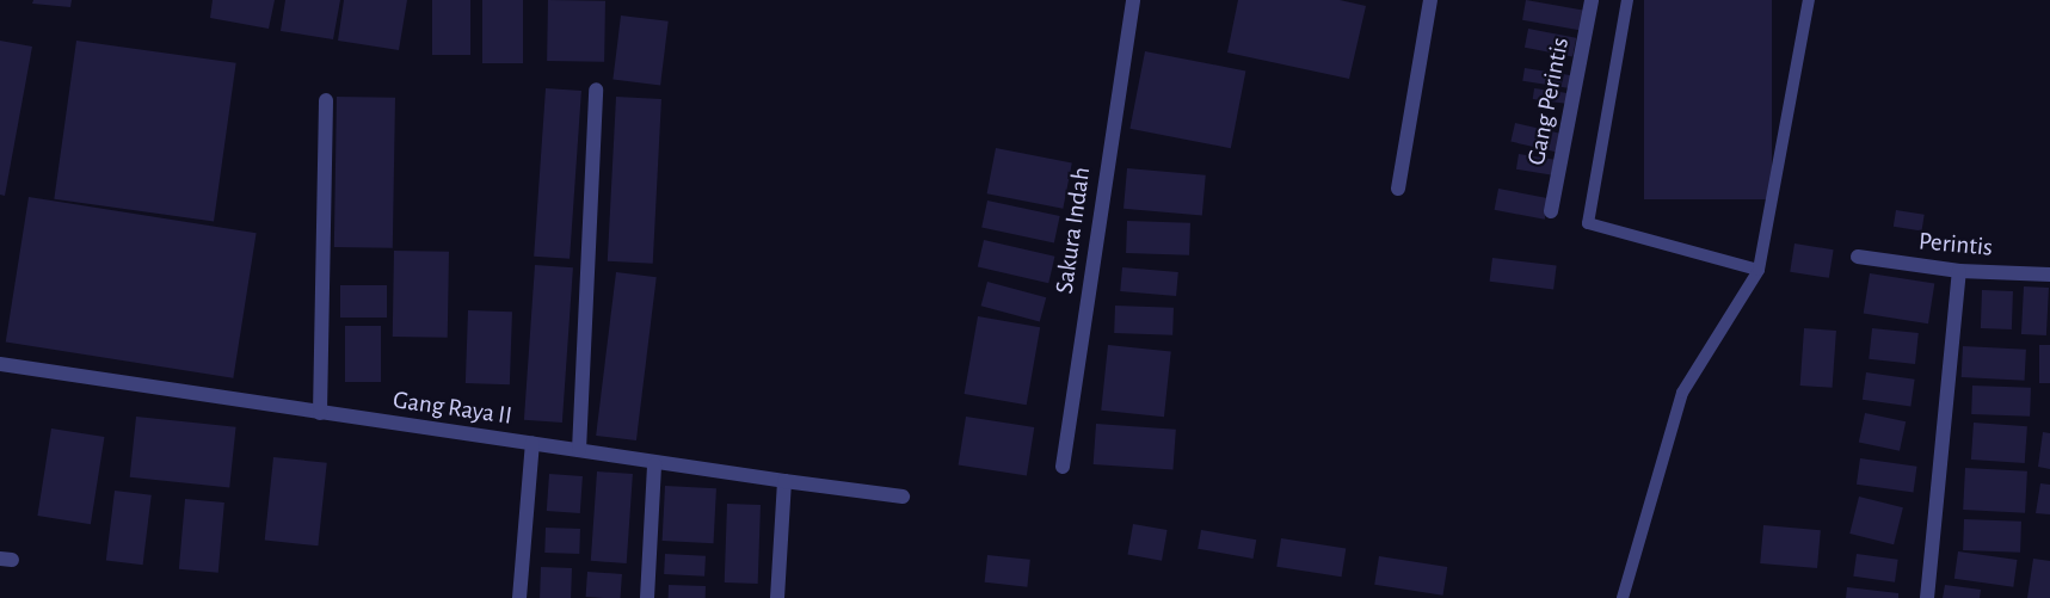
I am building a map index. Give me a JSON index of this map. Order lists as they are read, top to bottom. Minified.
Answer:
{"streets":{"street":["Gang Perintis","Sakura Indah","Perintis","Gang Raya II"]}}
